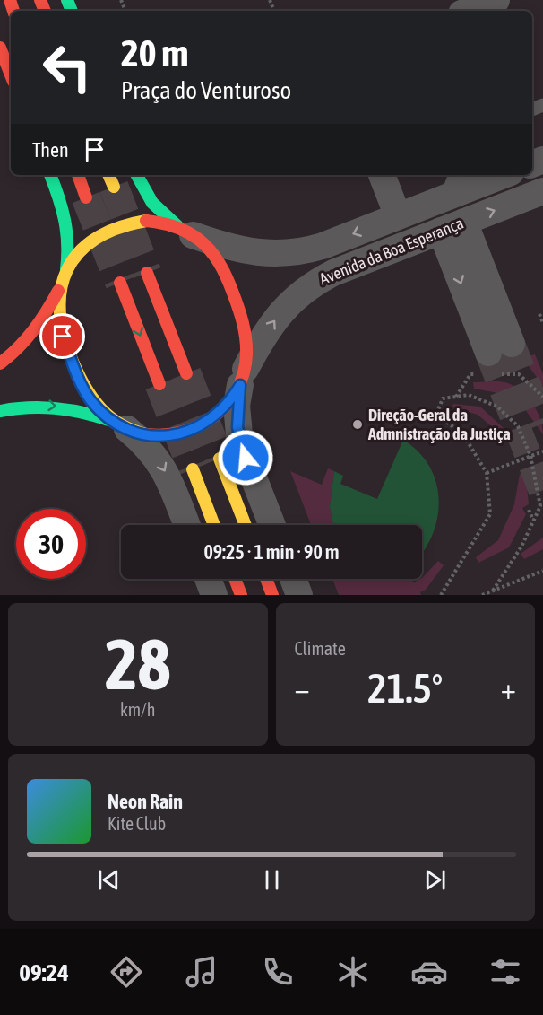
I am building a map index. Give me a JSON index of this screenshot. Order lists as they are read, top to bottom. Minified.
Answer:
{"streets":{"street":["Avenida da Boa Esperança"]},"places":["Direção-Geral da Admnistração da Justiça"],"page":{"turn":["20 m","Praça do Venturoso"],"then":"Then","limit":"30","trip":"09:25 · 1 min · 90 m","tile":[["28","km/h"],"Climate"],"heat":["−","21.5°","+"],"song":["Neon Rain","Kite Club"],"tabs":"09:24"}}
